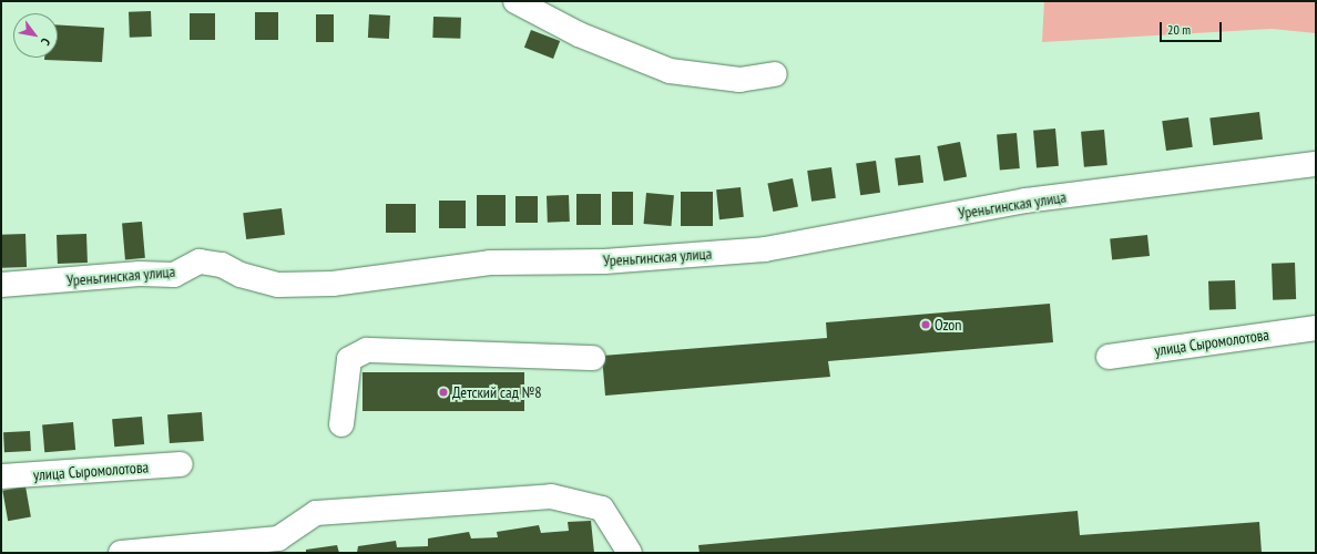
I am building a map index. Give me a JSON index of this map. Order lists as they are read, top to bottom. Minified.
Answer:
{"streets":{"street":["Уреньгинская улица","улица Сыромолотова"]},"places":["Ozon","Детский сад №8"],"scale_bar":"20 m","north":"bottom right"}
